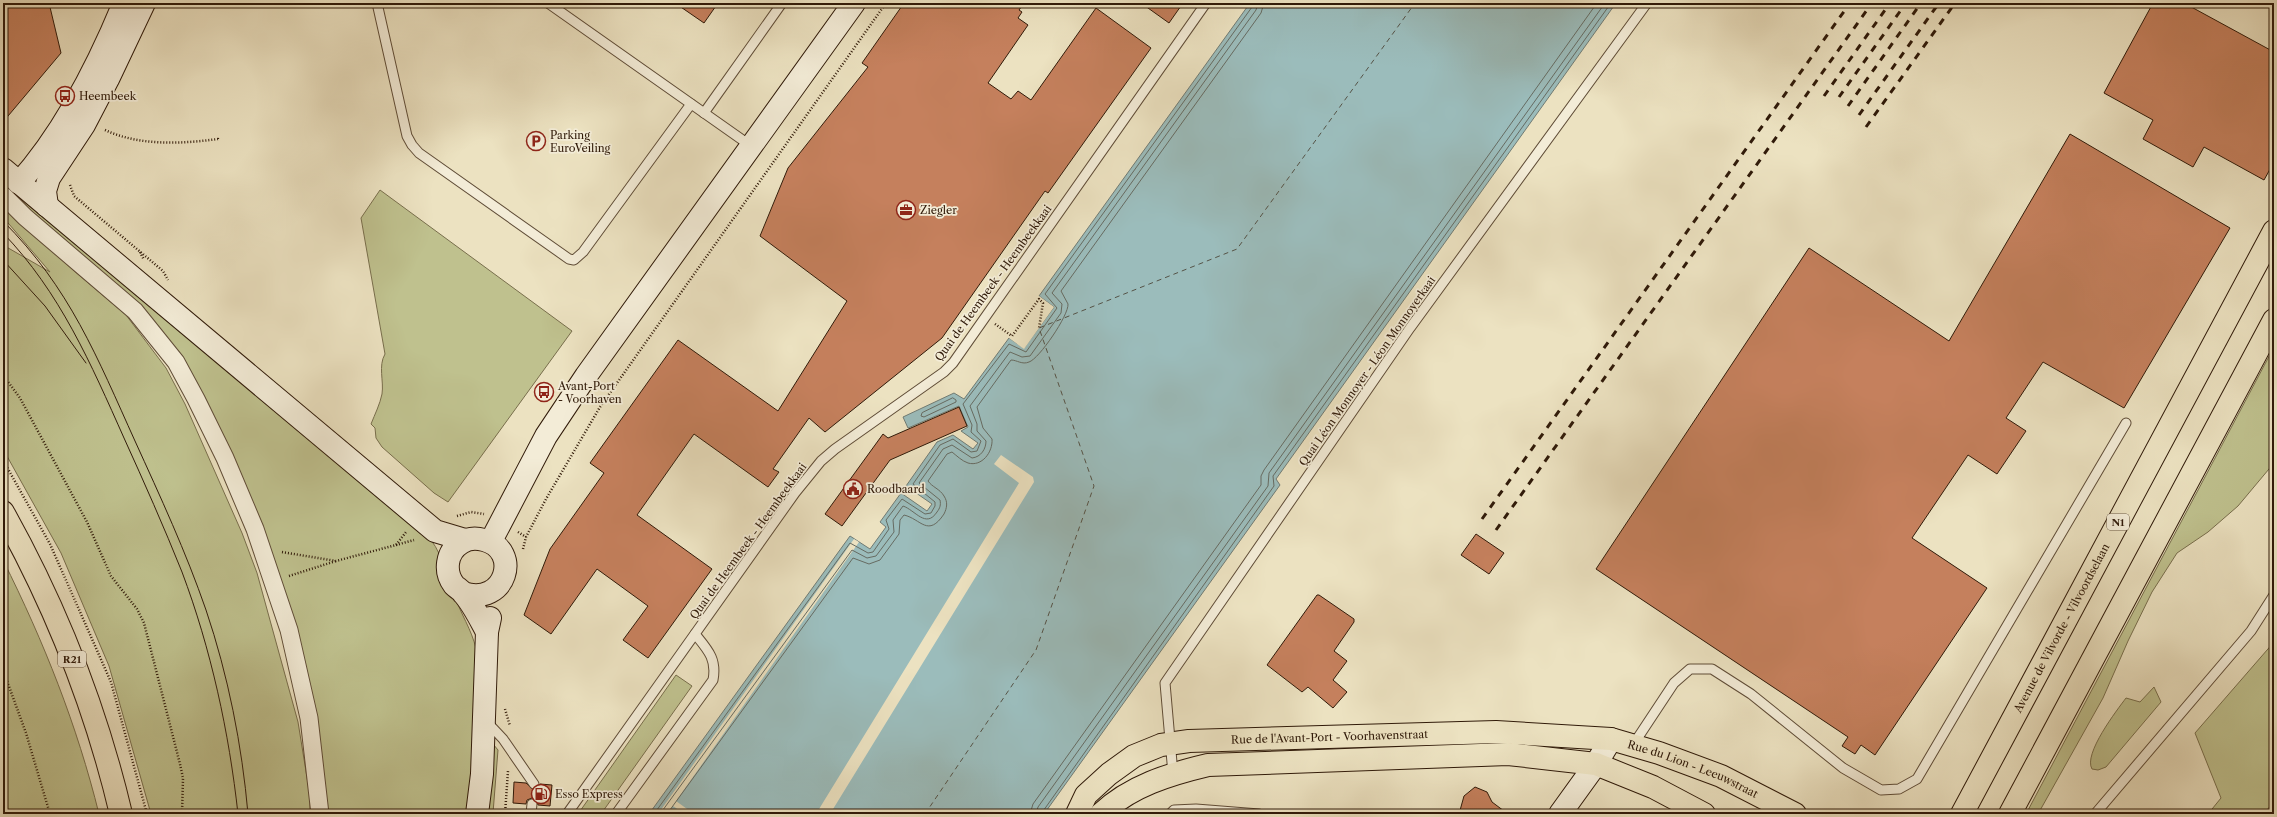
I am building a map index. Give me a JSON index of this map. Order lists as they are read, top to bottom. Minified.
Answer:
{"streets":{"main road":["N1","Avenue de Vilvorde - Vilvoordselaan","R21","Rue de l'Avant-Port - Voorhavenstraat","Rue du Lion - Leeuwstraat"],"lane":["Quai de Heembeek - Heembeekkaai","Quai Léon Monnoyer - Léon Monnoyerkaai"]},"crossings":[["Quai Léon Monnoyer - Léon Monnoyerkaai","Rue de l'Avant-Port - Voorhavenstraat"],["Rue de l'Avant-Port - Voorhavenstraat","Rue du Lion - Leeuwstraat"]],"places":{"bus stop":["Heembeek","Avant-Port - Voorhaven"],"parking":["Parking EuroVeiling"],"office":["Ziegler"],"public building":["Roodbaard"],"fuel station":["Esso Express"]}}
